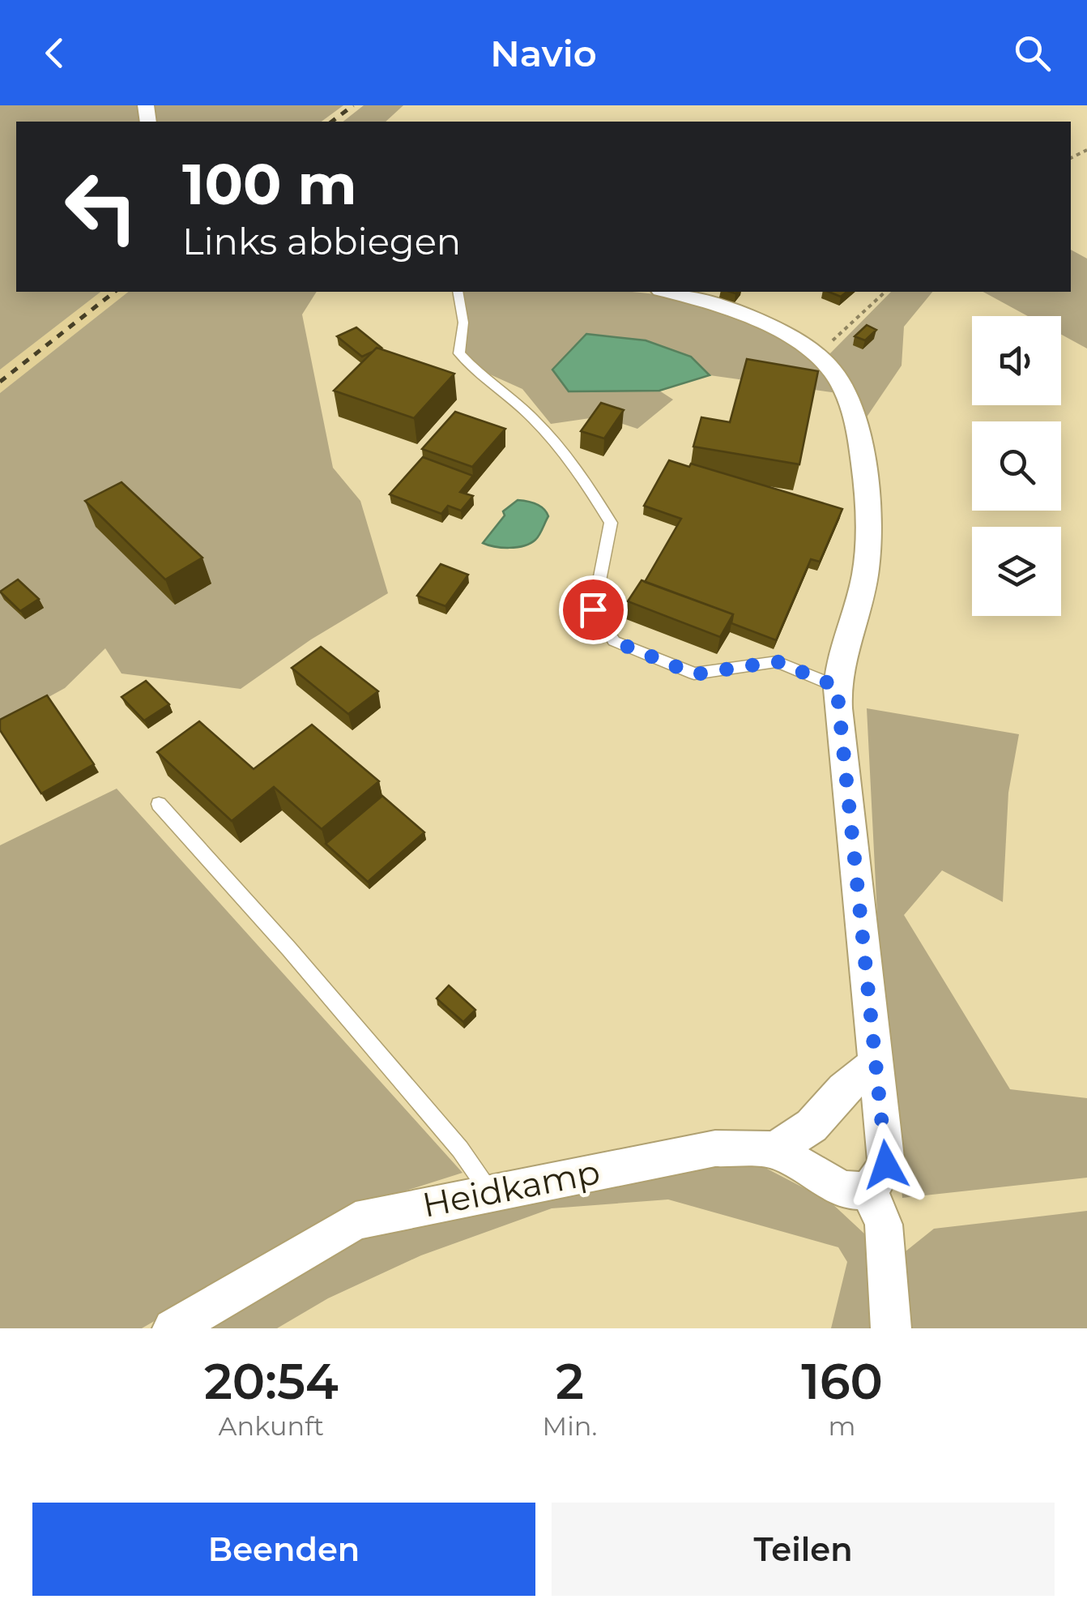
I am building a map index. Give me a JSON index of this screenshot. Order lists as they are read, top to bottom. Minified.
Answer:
{"streets":{"street":["Heidkamp"]},"page":{"header":"Navio","turn":["100 m","Links abbiegen"],"eta":["20:54","Ankunft","2","Min.","160","m"],"buttons":["Beenden","Teilen"]}}
